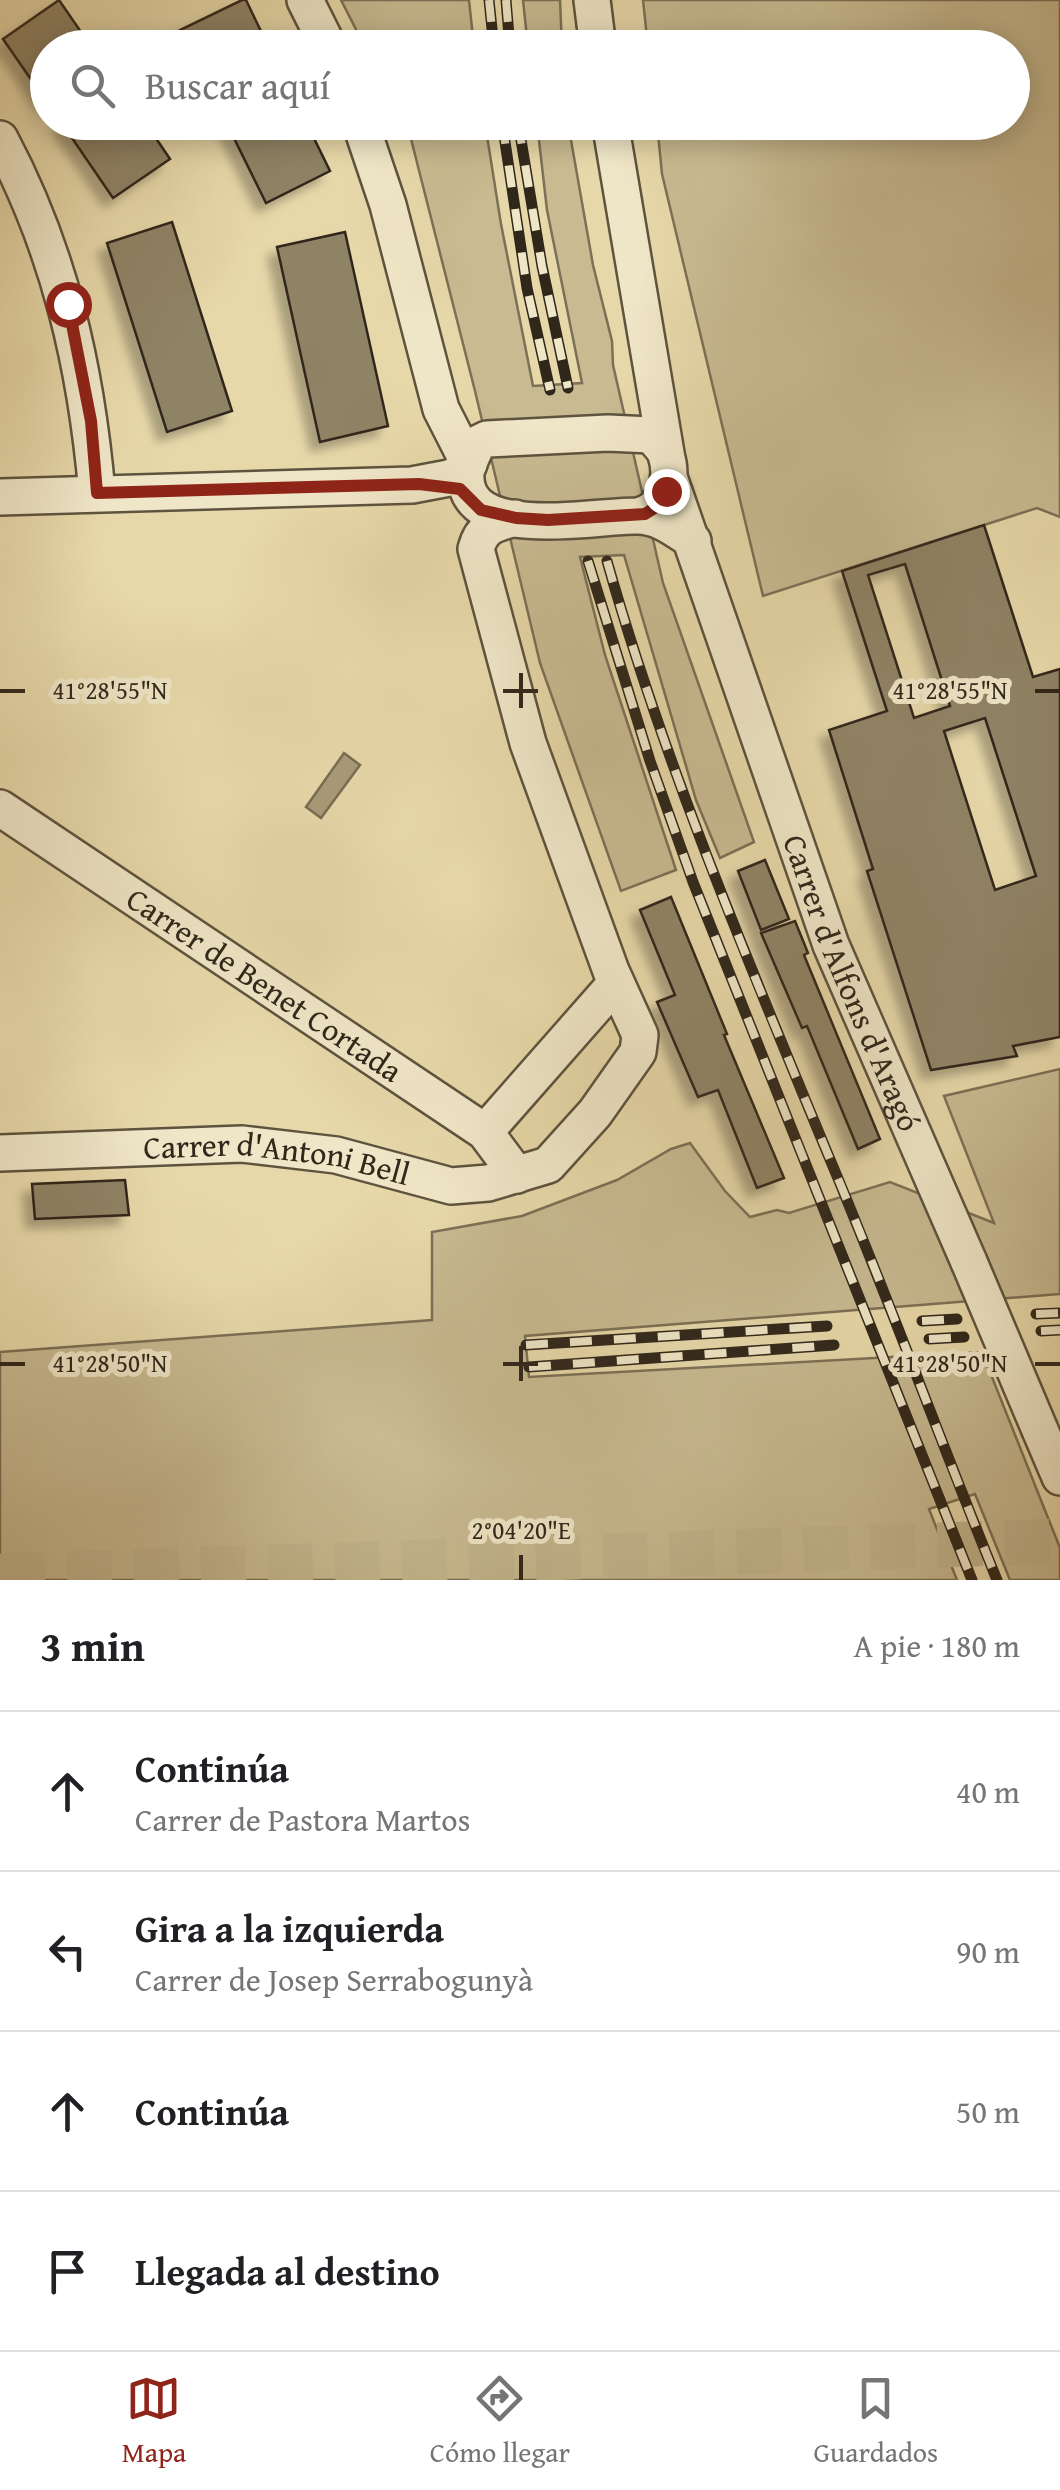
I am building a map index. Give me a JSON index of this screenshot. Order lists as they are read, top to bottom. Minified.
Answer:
{"streets":{"street":["Carrer d'Alfons d'Aragó","Carrer de Benet Cortada","Carrer d'Antoni Bell"]},"crossings":[["Carrer de Benet Cortada","Carrer d'Antoni Bell"]],"page":{"search":"Buscar aquí","heading":["3 min","A pie · 180 m"],"list":[["Continúa","Carrer de Pastora Martos","40 m"],["Gira a la izquierda","Carrer de Josep Serrabogunyà","90 m"],["Continúa","50 m"],"Llegada al destino"],"nav":["Mapa","Cómo llegar","Guardados"]},"coordinates":["41°28'55\"N","41°28'50\"N","2°04'20\"E"]}
